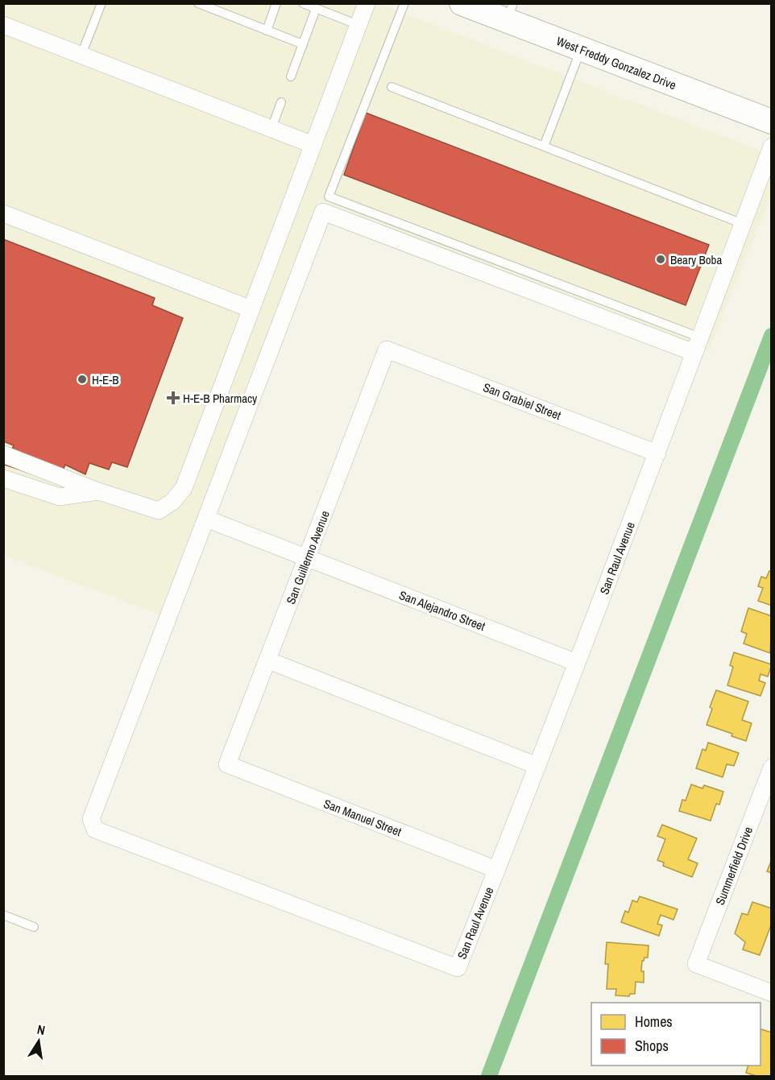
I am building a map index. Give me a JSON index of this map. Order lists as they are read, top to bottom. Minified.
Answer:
{"streets":{"main road":["West Freddy Gonzalez Drive"],"street":["San Grabiel Street","San Guillermo Avenue","San Raul Avenue","San Alejandro Street","San Manuel Street","Summerfield Drive"]},"crossings":[["San Grabiel Street","San Guillermo Avenue"],["San Grabiel Street","San Raul Avenue"],["San Guillermo Avenue","San Alejandro Street"],["San Guillermo Avenue","San Manuel Street"],["San Raul Avenue","San Alejandro Street"],["San Raul Avenue","San Manuel Street"]],"places":{"other":["Beary Boba","H-E-B"],"health":["H-E-B Pharmacy"]},"legend":["Homes","Shops"],"north":"top"}
